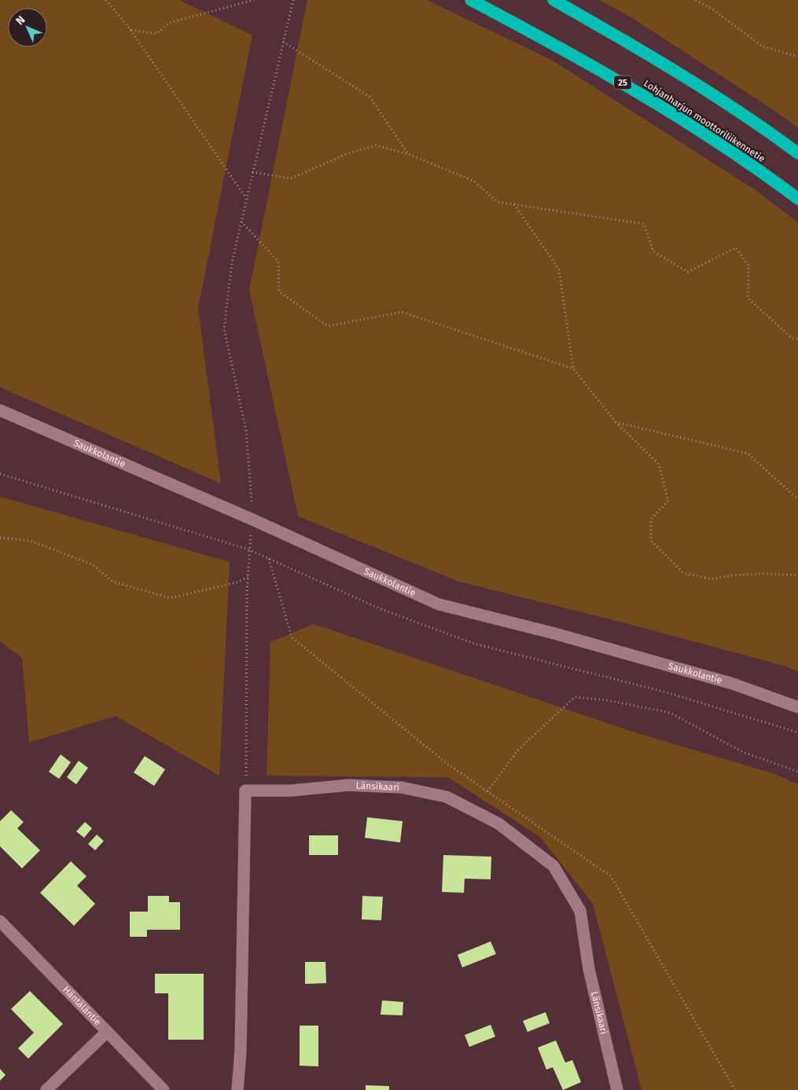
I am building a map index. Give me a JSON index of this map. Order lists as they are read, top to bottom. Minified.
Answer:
{"streets":{"highway":["25","Lohjanharjun moottoriliikennetie"],"street":["Saukkolantie","Länsikaari","Häntäläntie"]},"north":"top left"}
